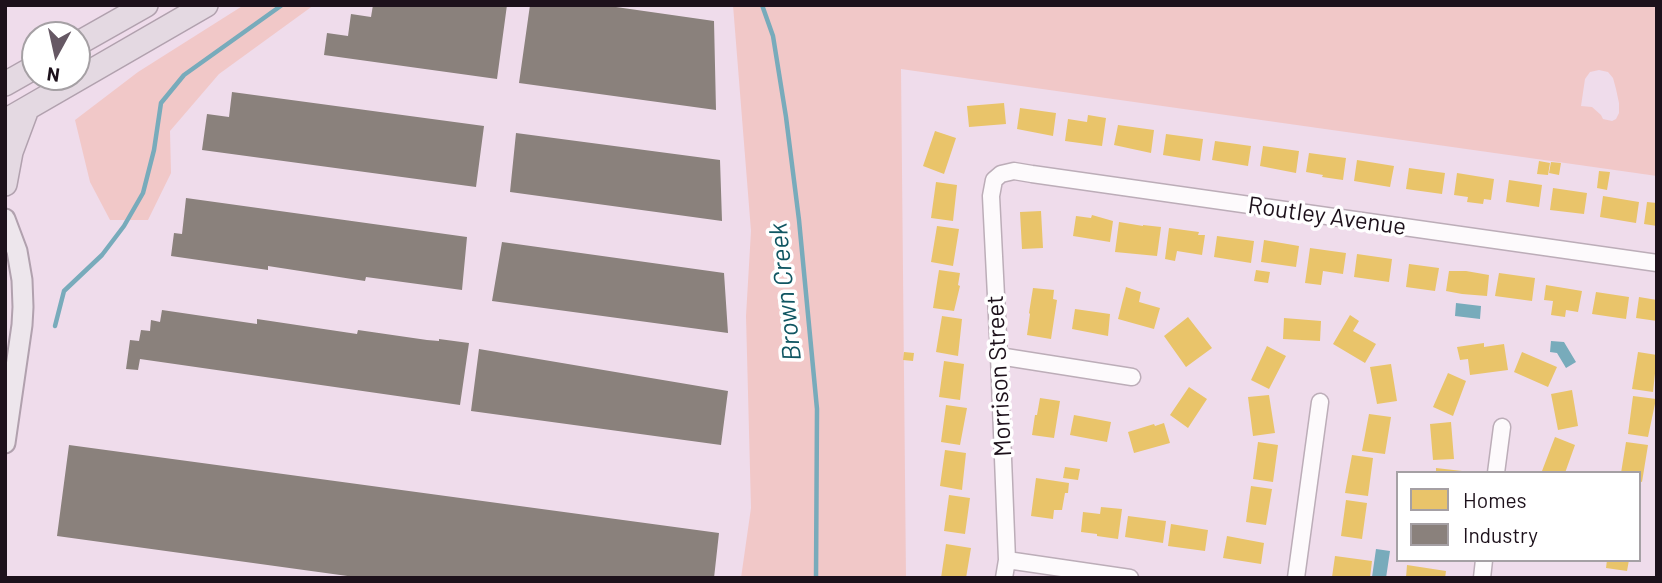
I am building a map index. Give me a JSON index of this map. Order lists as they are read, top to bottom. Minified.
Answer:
{"streets":{"street":["Routley Avenue","Morrison Street"]},"crossings":[["Routley Avenue","Morrison Street"]],"water":["Brown Creek"],"legend":["Homes","Industry"],"north":"bottom"}
